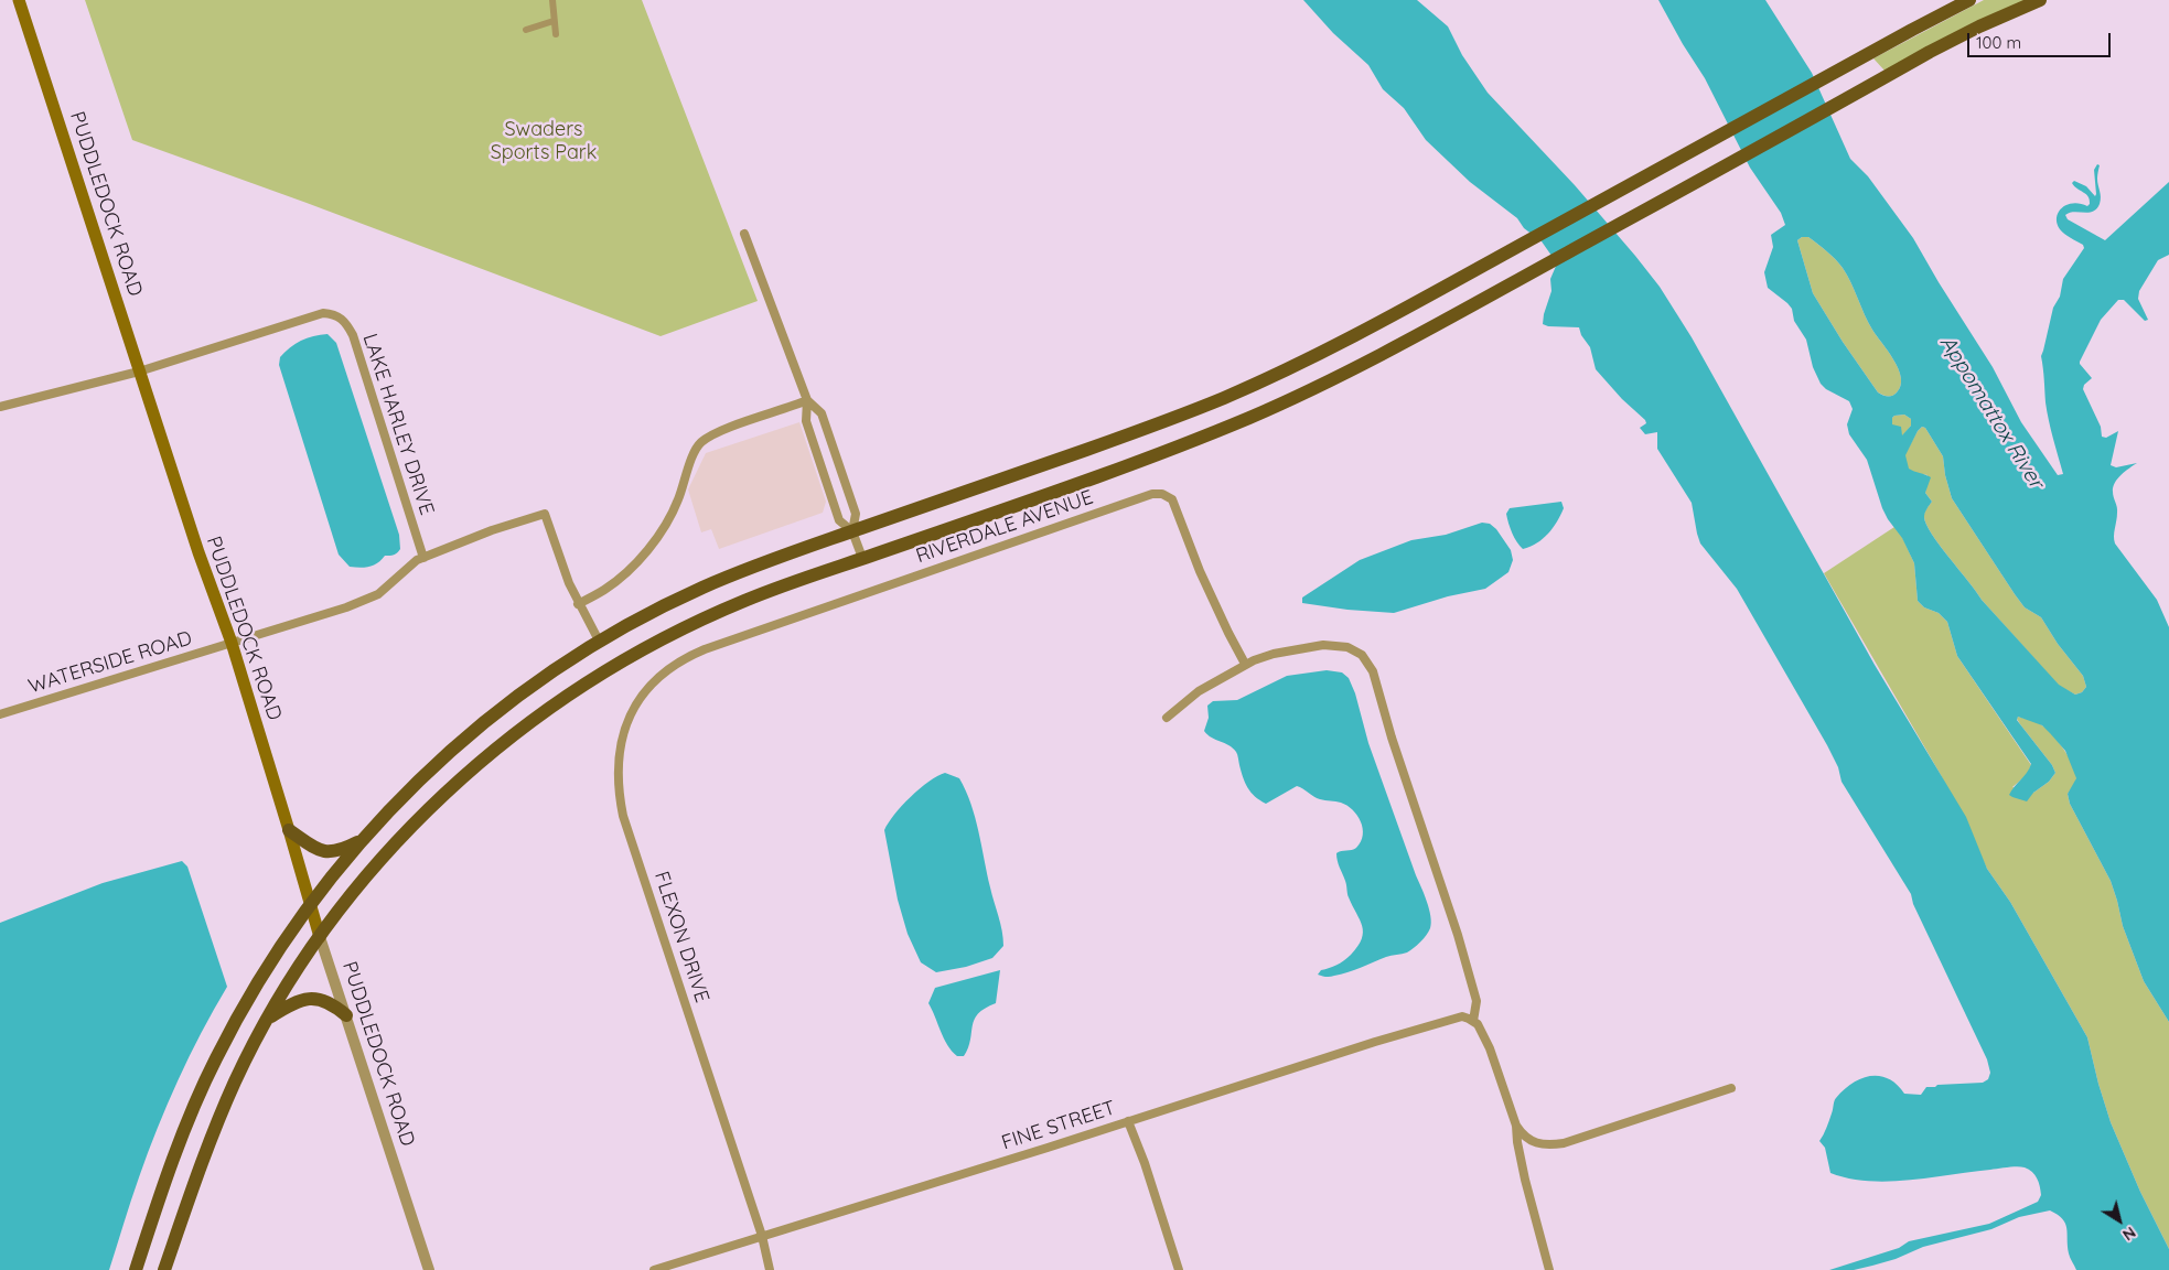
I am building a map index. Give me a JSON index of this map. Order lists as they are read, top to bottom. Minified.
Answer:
{"streets":{"main road":["PUDDLEDOCK ROAD"],"street":["LAKE HARLEY DRIVE","RIVERDALE AVENUE","WATERSIDE ROAD","FLEXON DRIVE","FINE STREET"]},"crossings":[["PUDDLEDOCK ROAD","LAKE HARLEY DRIVE"],["PUDDLEDOCK ROAD","WATERSIDE ROAD"],["LAKE HARLEY DRIVE","WATERSIDE ROAD"],["RIVERDALE AVENUE","FLEXON DRIVE"],["FLEXON DRIVE","FINE STREET"]],"water":["Appomattox River"],"parks":["Swaders Sports Park"],"scale_bar":"100 m","north":"bottom right"}
